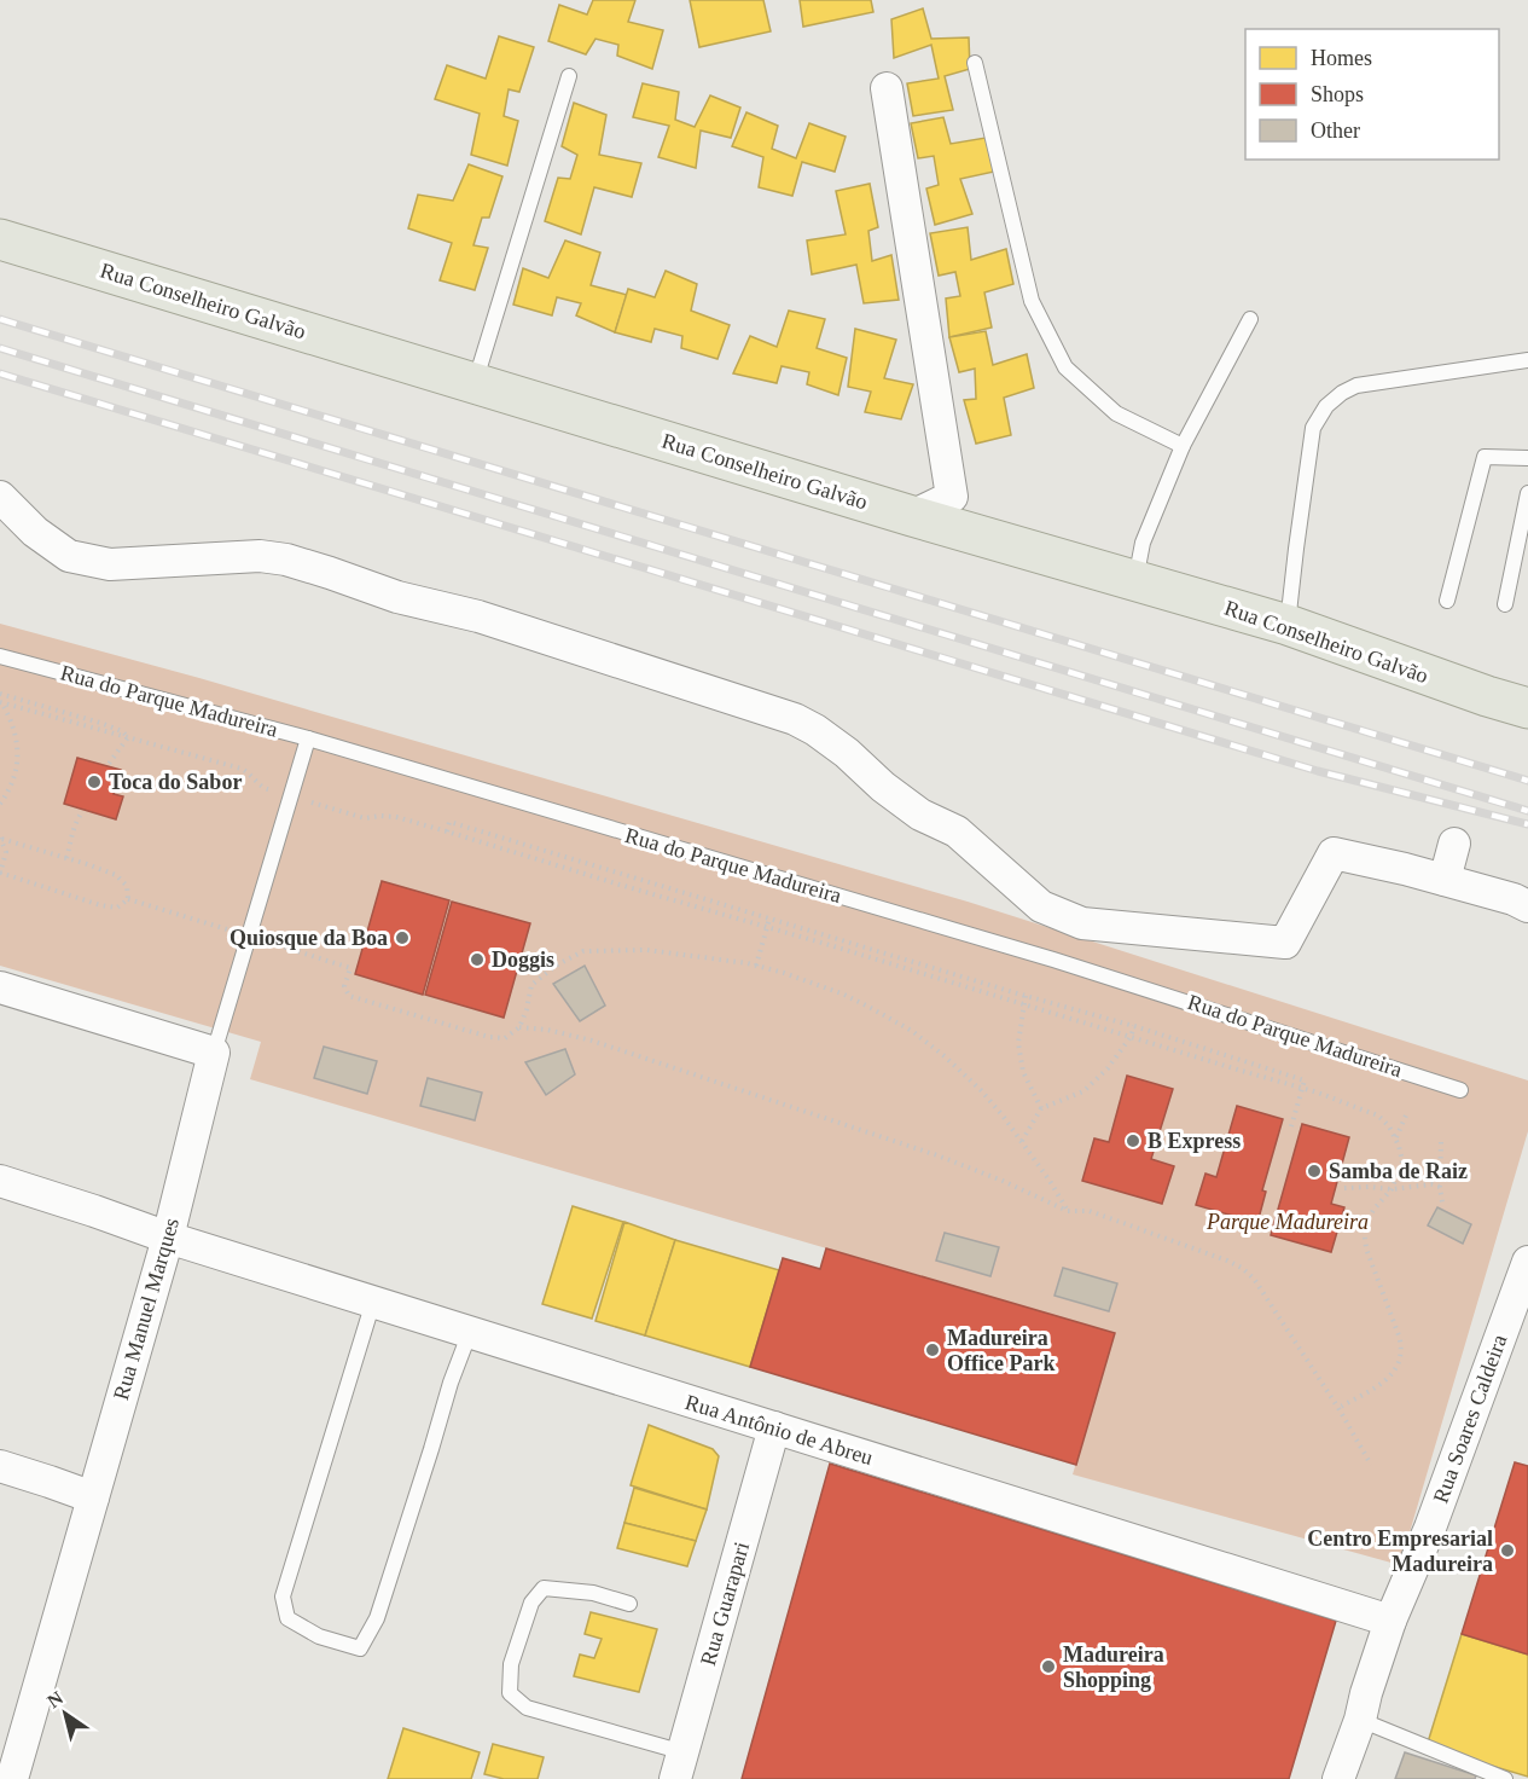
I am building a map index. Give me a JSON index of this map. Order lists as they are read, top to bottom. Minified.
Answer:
{"streets":{"main road":["Rua Conselheiro Galvão"],"street":["Rua Manuel Marques","Rua Soares Caldeira","Rua Antônio de Abreu","Rua Guarapari"],"lane":["Rua do Parque Madureira"]},"crossings":[["Rua Manuel Marques","Rua Antônio de Abreu"],["Rua Soares Caldeira","Rua Antônio de Abreu"],["Rua Antônio de Abreu","Rua Guarapari"]],"parks":["Parque Madureira"],"places":["Toca do Sabor","Quiosque da Boa","Doggis","B Express","Samba de Raiz","Madureira Office Park","Centro Empresarial Madureira","Madureira Shopping"],"legend":["Homes","Shops","Other"],"north":"top left"}
